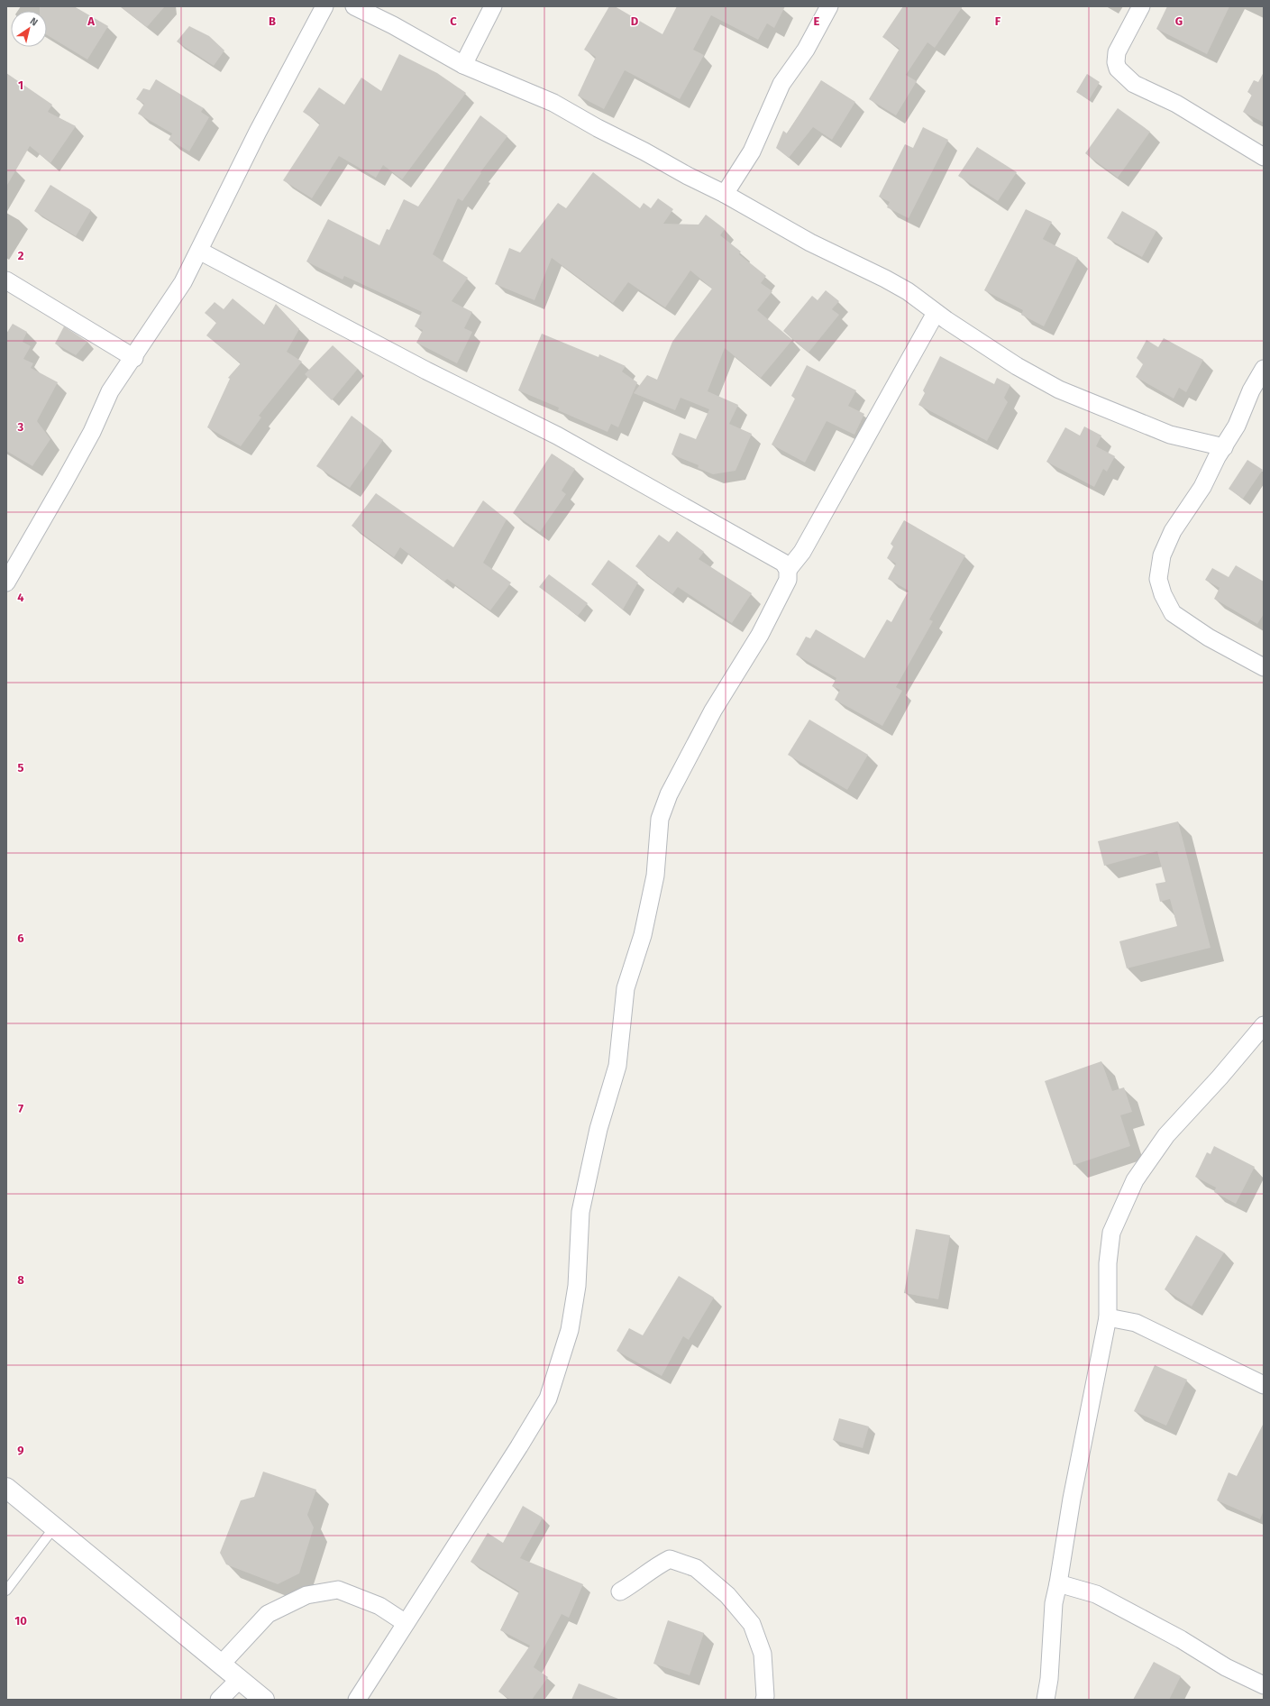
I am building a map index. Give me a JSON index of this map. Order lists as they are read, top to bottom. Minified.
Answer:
{"north":"top right","grid":{"columns":["A","B","C","D","E","F","G"],"rows":["1","2","3","4","5","6","7","8","9","10"]}}
